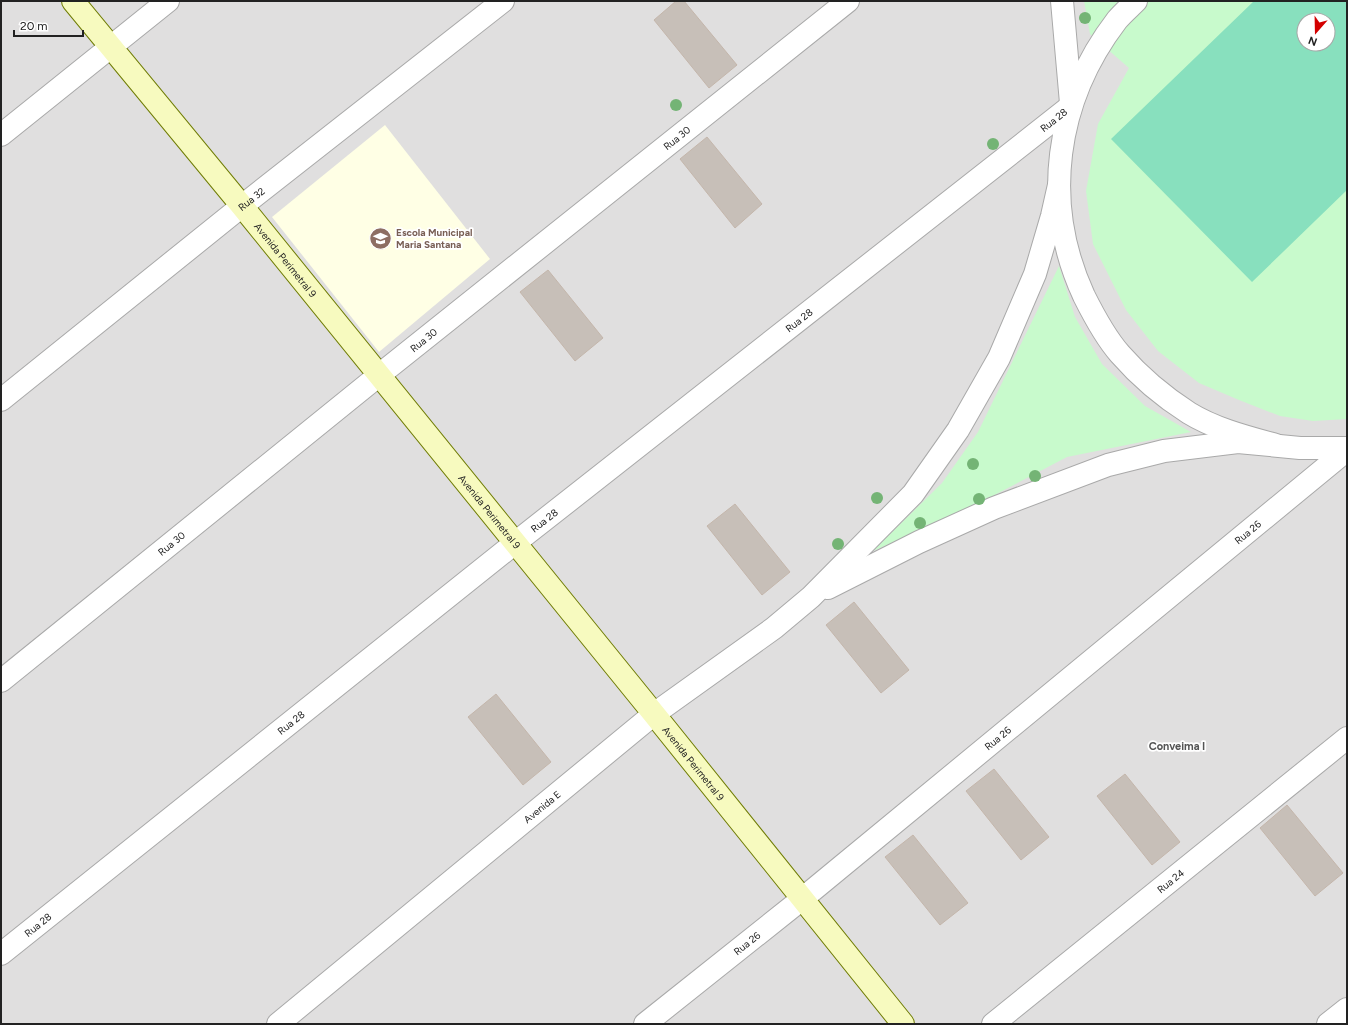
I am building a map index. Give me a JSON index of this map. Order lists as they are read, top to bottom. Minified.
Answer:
{"streets":{"main road":["Avenida Perimetral 9"],"street":["Rua 28","Rua 30","Rua 32","Rua 26","Avenida E","Rua 24"]},"crossings":[["Rua 28","Avenida Perimetral 9"],["Rua 30","Avenida Perimetral 9"],["Rua 32","Avenida Perimetral 9"],["Avenida Perimetral 9","Rua 26"],["Avenida Perimetral 9","Avenida E"]],"districts":["Conveima I"],"places":{"school or university":["Escola Municipal Maria Santana"]},"scale_bar":"20 m","north":"bottom"}
